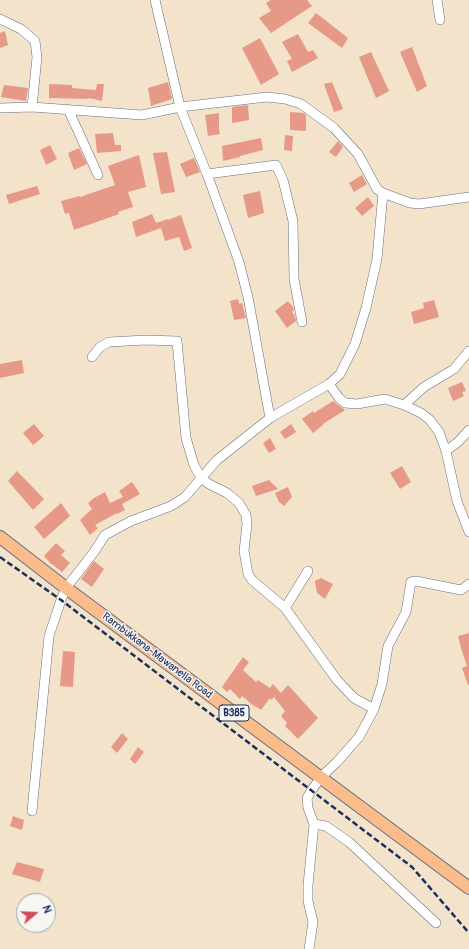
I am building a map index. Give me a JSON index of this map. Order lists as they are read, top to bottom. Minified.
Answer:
{"streets":{"main road":["Rambukkana-Mawanella Road","B385"]},"north":"right"}
